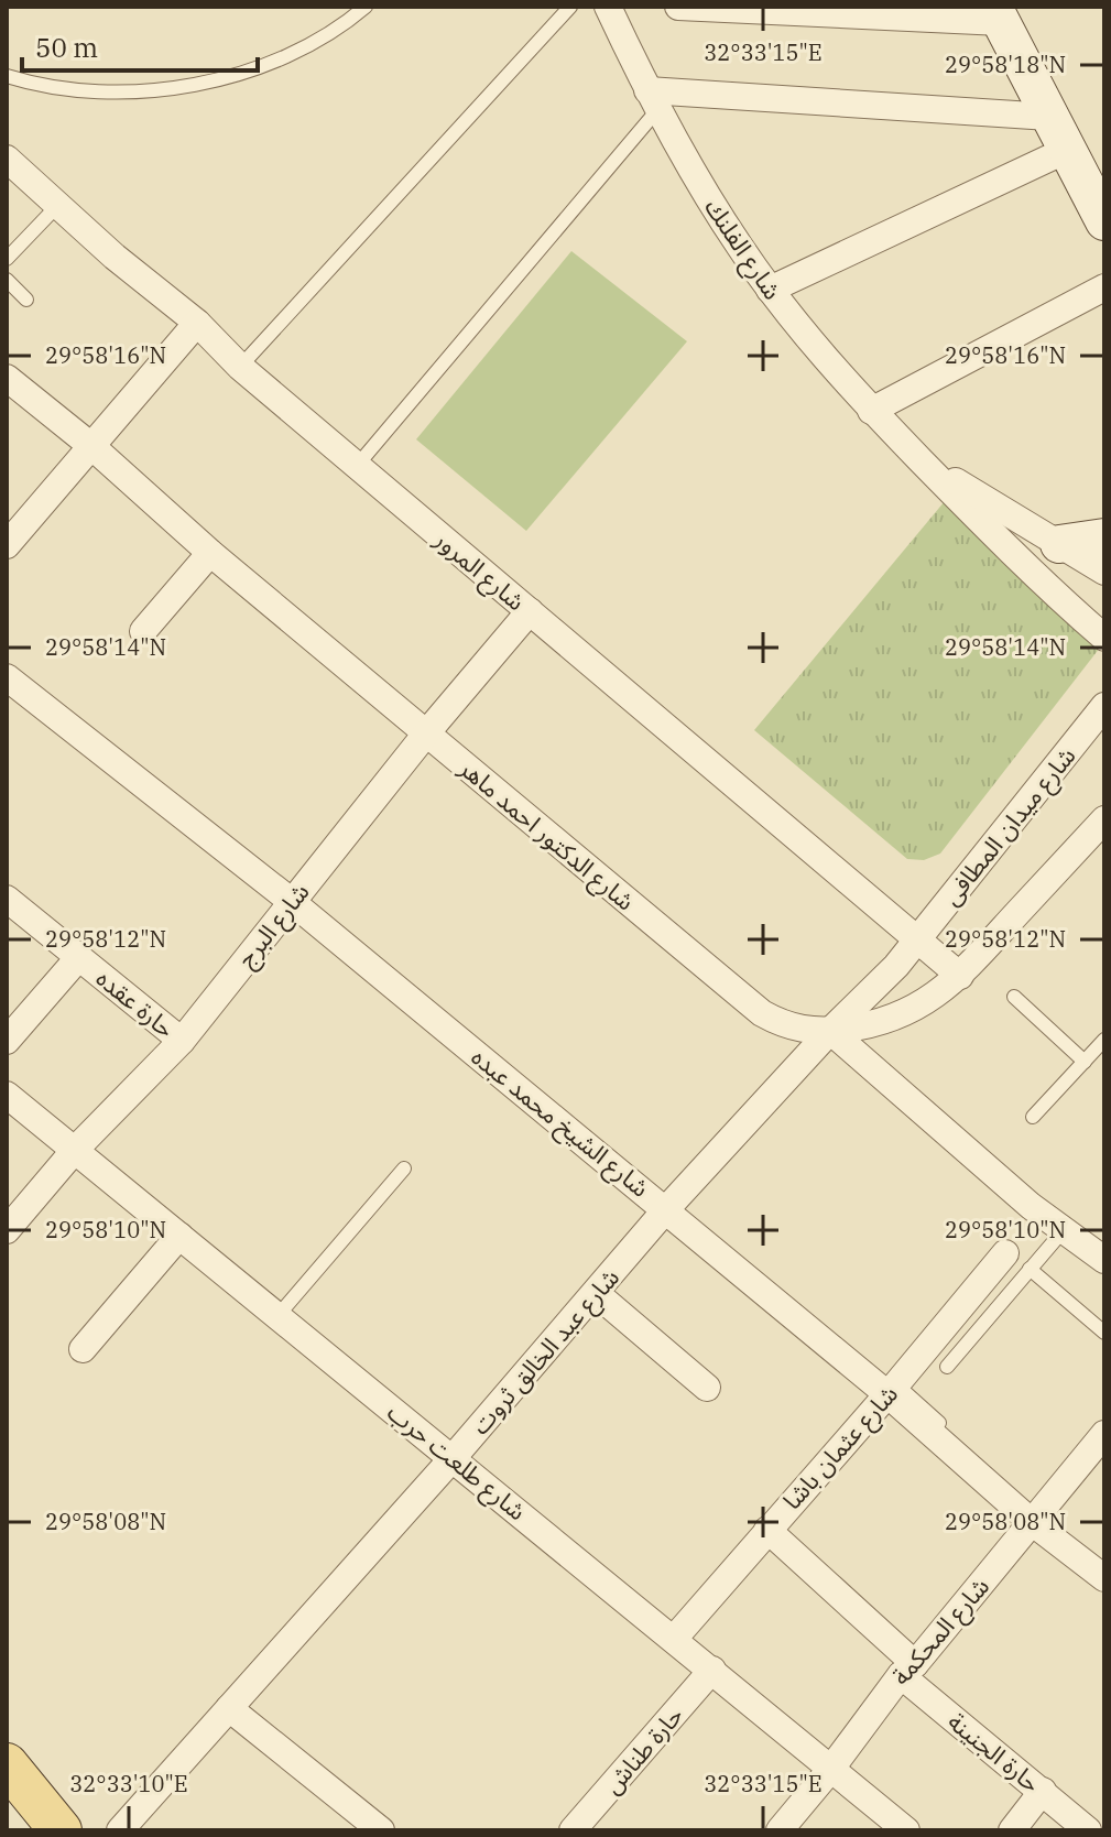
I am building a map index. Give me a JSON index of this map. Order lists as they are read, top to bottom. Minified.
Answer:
{"streets":{"street":["شارع الفلنك","شارع المرور","شارع ميدان المطافى","شارع الدكتور احمد ماهر","شارع البرج","حارة عقده","شارع الشيخ محمد عبده","شارع عبد الخالق ثروت","شارع عثمان باشا","شارع طلعت حرب","شارع المحكمة","حارة طناش","حارة الجنينة"]},"crossings":[["شارع المرور","شارع ميدان المطافى"],["شارع المرور","شارع البرج"],["شارع ميدان المطافى","شارع الدكتور احمد ماهر"],["شارع ميدان المطافى","شارع عبد الخالق ثروت"],["شارع الدكتور احمد ماهر","شارع البرج"],["شارع الدكتور احمد ماهر","شارع عبد الخالق ثروت"],["شارع البرج","حارة عقده"],["شارع البرج","شارع الشيخ محمد عبده"],["شارع البرج","شارع طلعت حرب"],["شارع الشيخ محمد عبده","شارع عبد الخالق ثروت"],["شارع الشيخ محمد عبده","شارع عثمان باشا"],["شارع الشيخ محمد عبده","شارع المحكمة"],["شارع عبد الخالق ثروت","شارع طلعت حرب"],["شارع عثمان باشا","شارع طلعت حرب"],["شارع عثمان باشا","حارة الجنينة"],["شارع طلعت حرب","شارع المحكمة"],["شارع طلعت حرب","حارة طناش"],["شارع المحكمة","حارة الجنينة"]],"scale_bar":"50 m","coordinates":["32°33'15\"E","29°58'18\"N","29°58'16\"N","29°58'14\"N","29°58'12\"N","29°58'10\"N","29°58'08\"N","32°33'10\"E"]}
